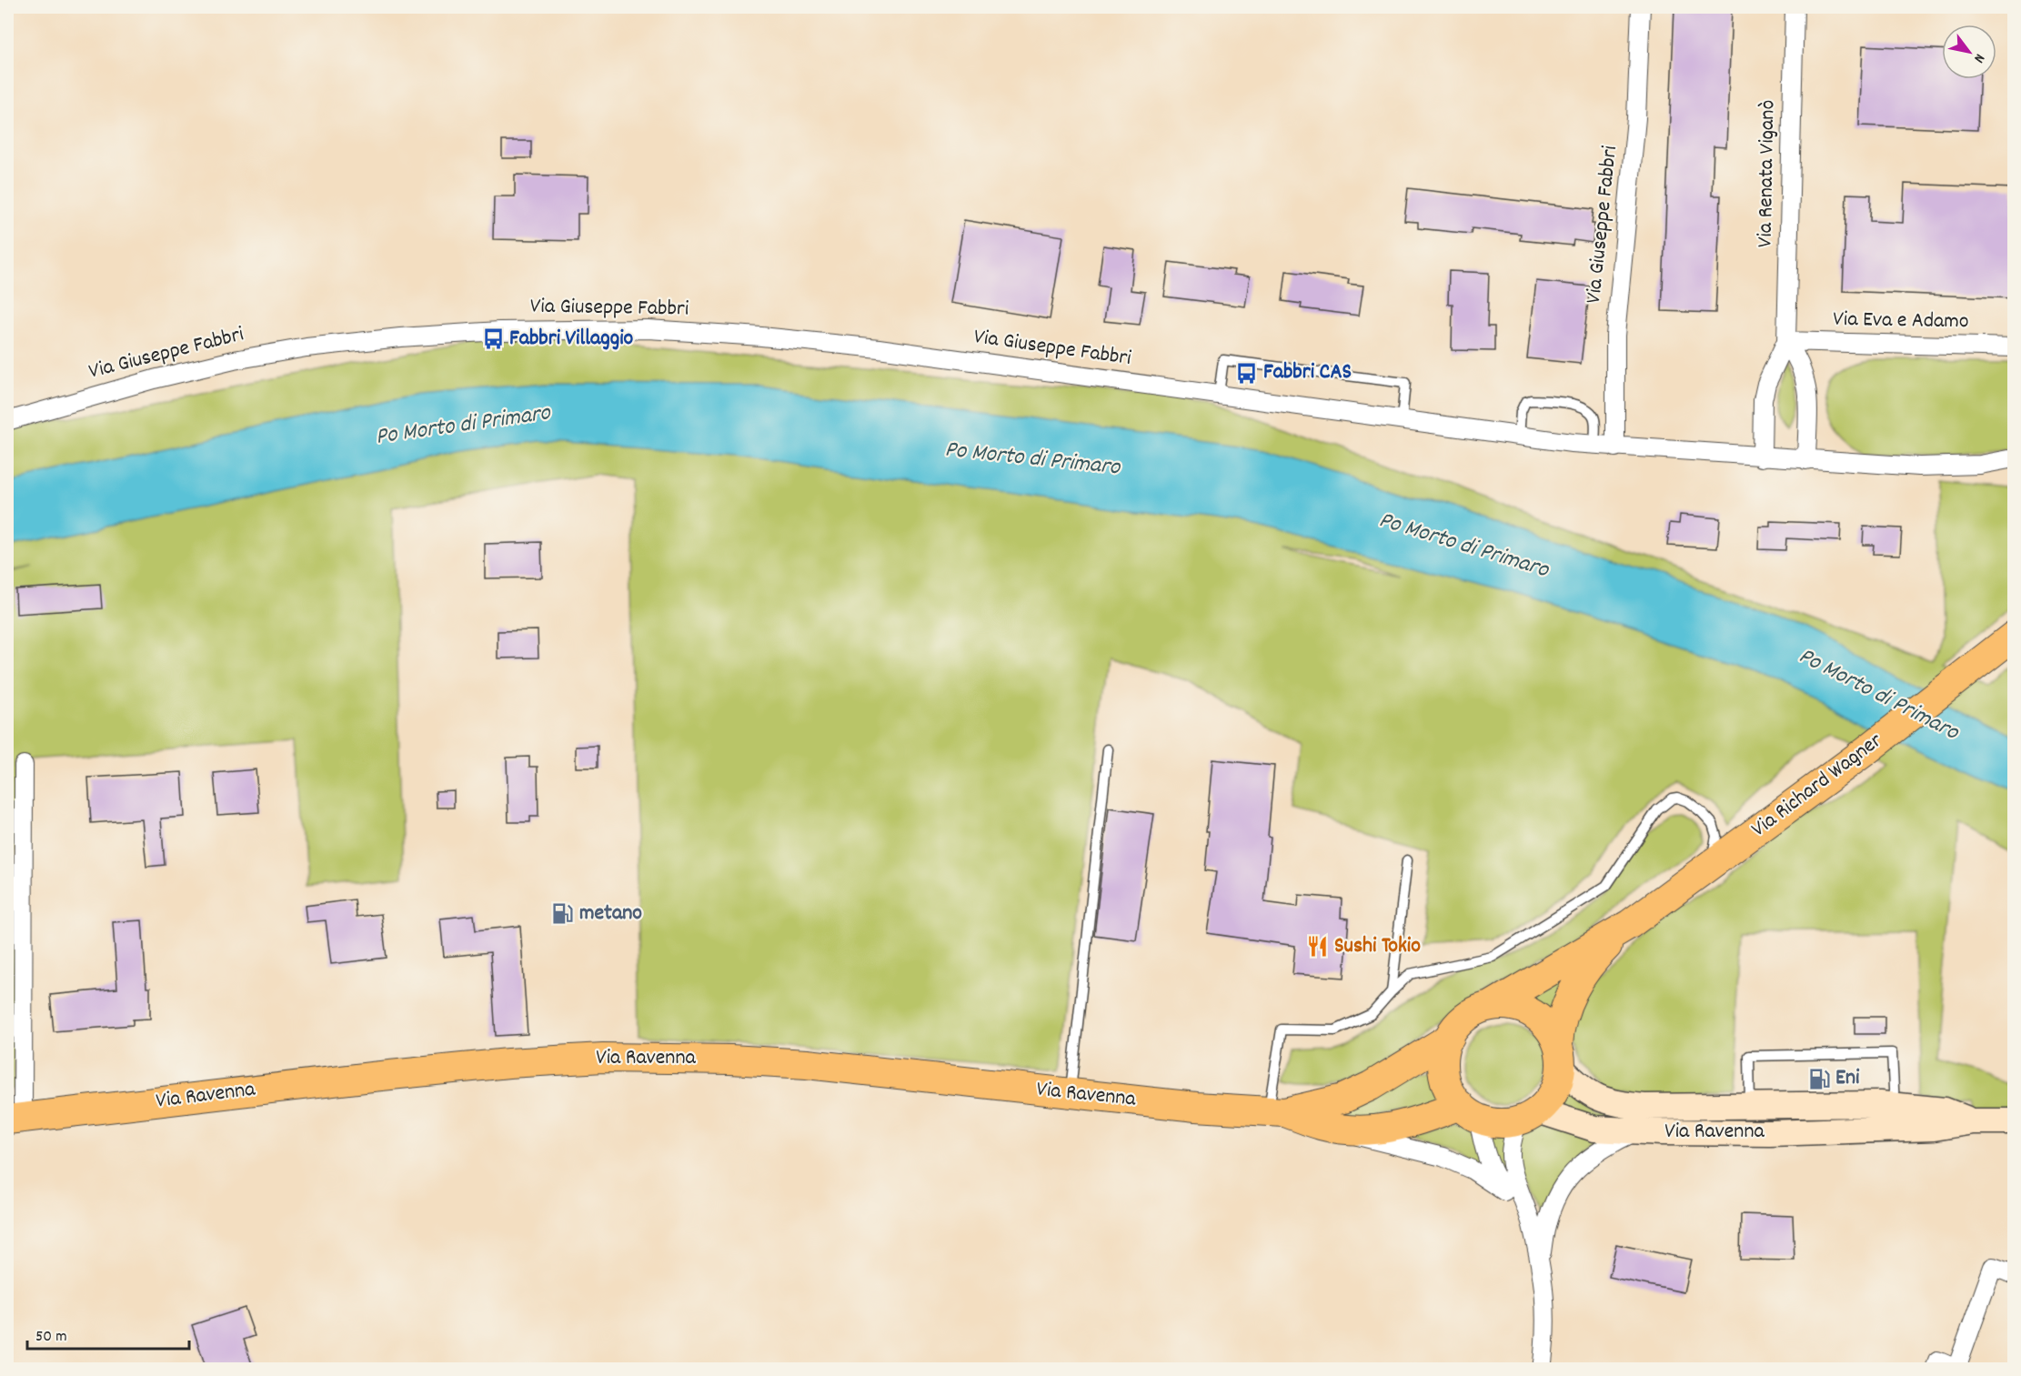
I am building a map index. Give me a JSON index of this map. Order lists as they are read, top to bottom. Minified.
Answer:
{"streets":{"main road":["Via Richard Wagner","Via Ravenna"],"street":["Via Renata Viganò","Via Giuseppe Fabbri","Via Eva e Adamo"]},"crossings":[["Via Renata Viganò","Via Giuseppe Fabbri"],["Via Renata Viganò","Via Eva e Adamo"],["Via Richard Wagner","Via Ravenna"]],"water":["Po Morto di Primaro"],"places":{"bus stop":["Fabbri Villaggio","Fabbri CAS"],"fuel station":["metano","Eni"],"restaurant":["Sushi Tokio"]},"scale_bar":"50 m","north":"bottom right"}
